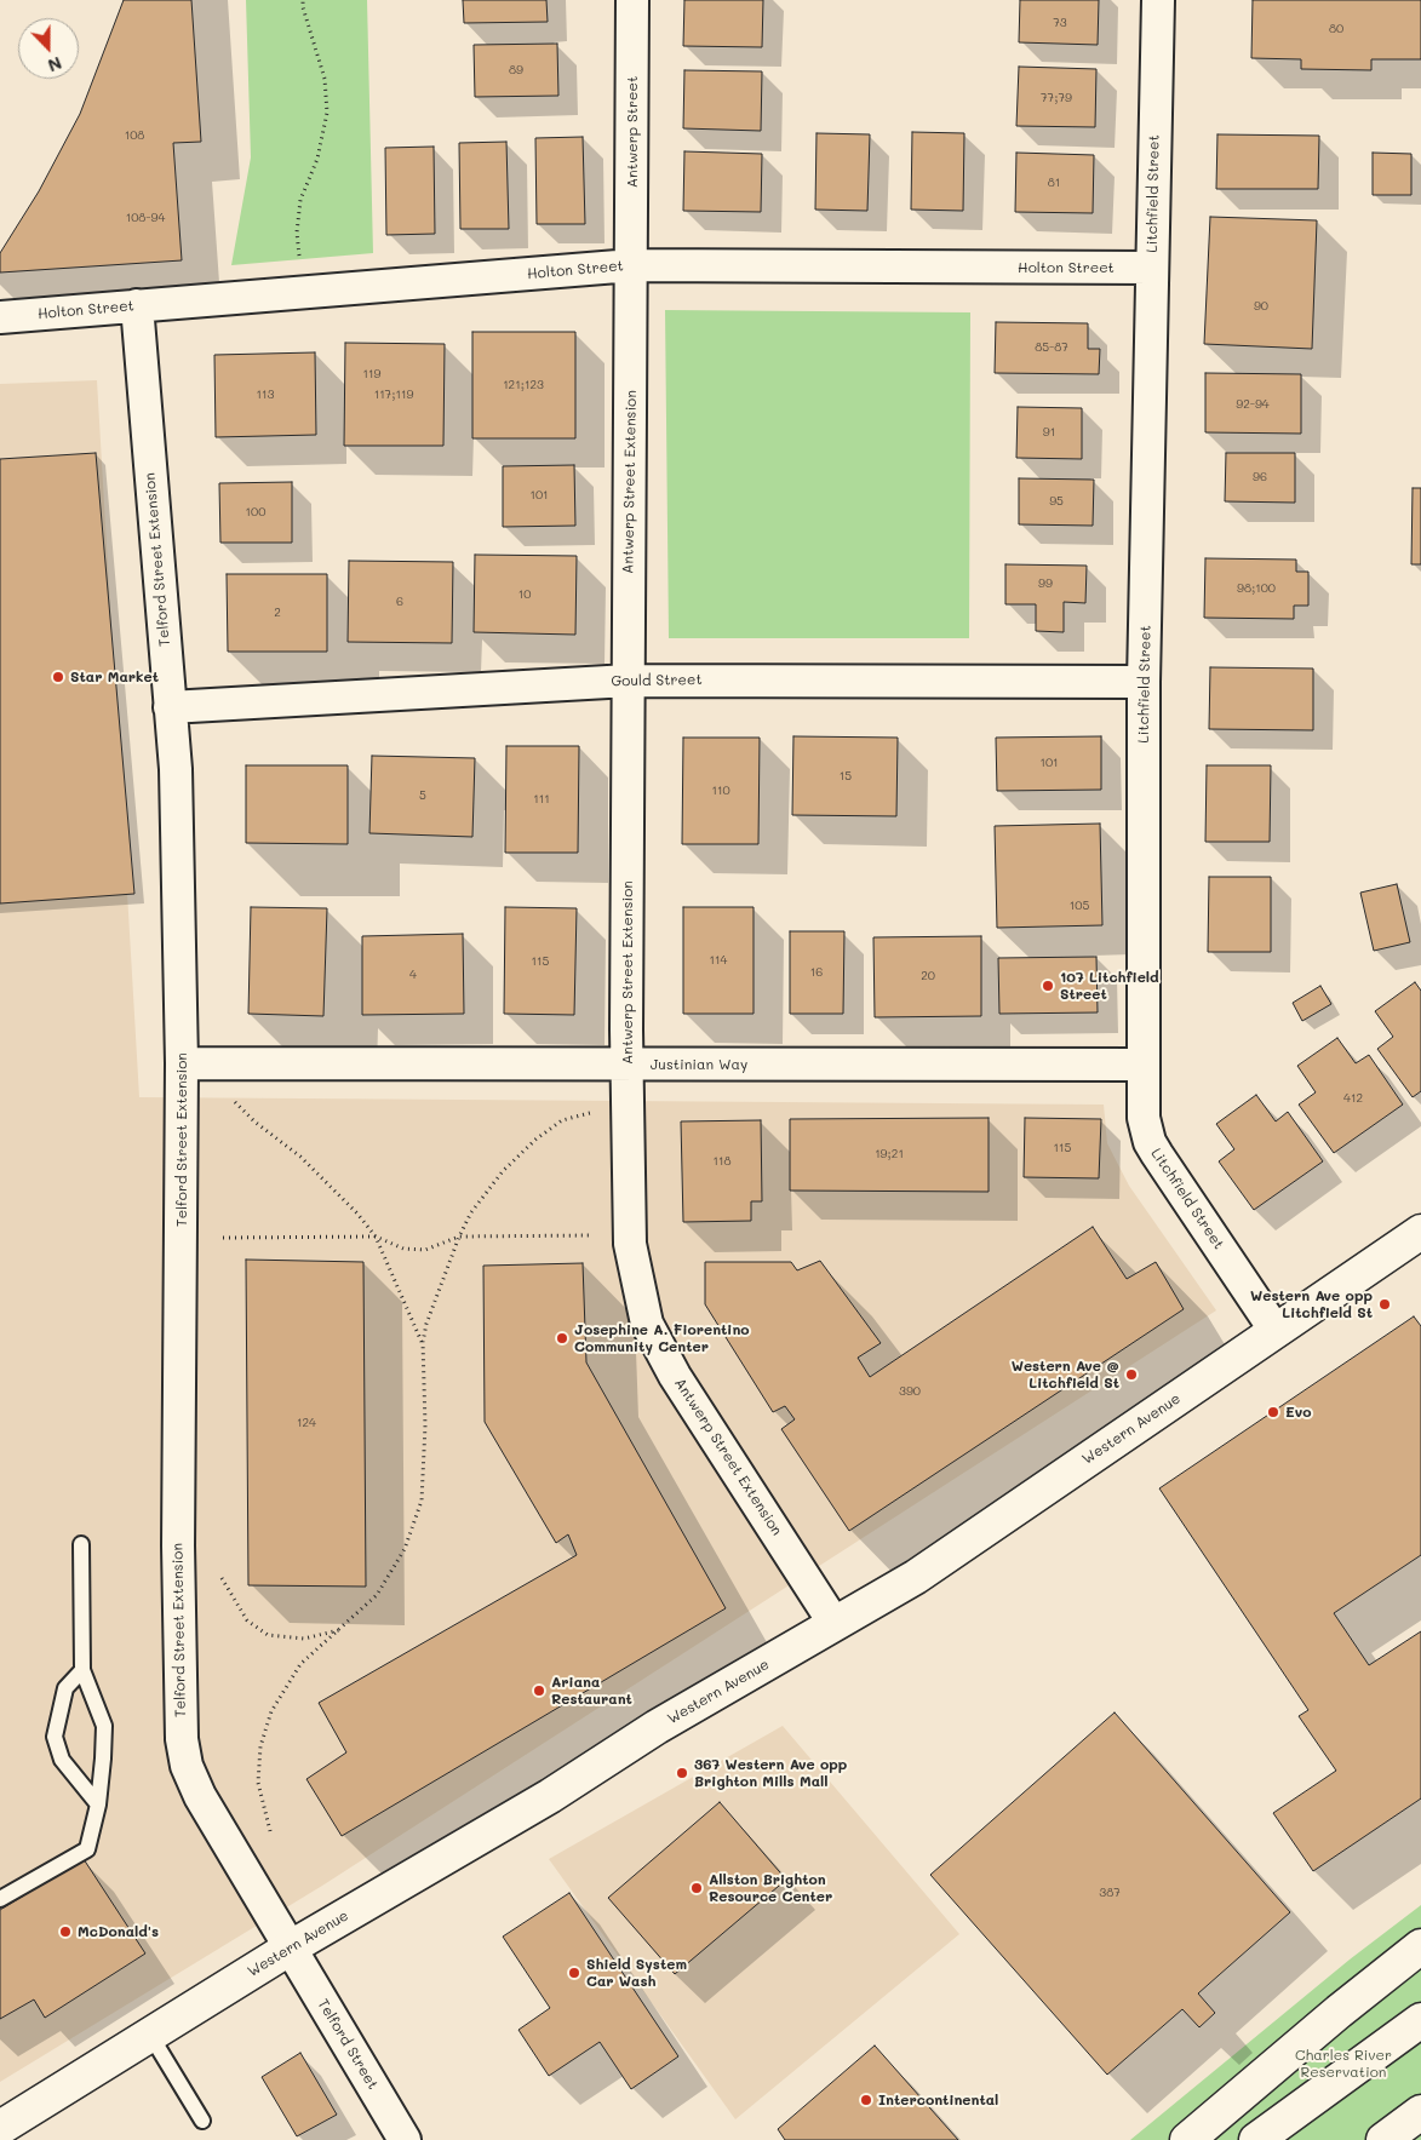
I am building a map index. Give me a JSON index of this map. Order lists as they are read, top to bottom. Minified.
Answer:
{"streets":{"main road":["Western Avenue"],"street":["Antwerp Street","Litchfield Street","Holton Street","Antwerp Street Extension","Telford Street Extension","Gould Street","Justinian Way","Telford Street"]},"crossings":[["Antwerp Street","Holton Street"],["Antwerp Street","Antwerp Street Extension"],["Litchfield Street","Holton Street"],["Litchfield Street","Gould Street"],["Litchfield Street","Justinian Way"],["Litchfield Street","Western Avenue"],["Holton Street","Antwerp Street Extension"],["Holton Street","Telford Street Extension"],["Antwerp Street Extension","Gould Street"],["Antwerp Street Extension","Justinian Way"],["Antwerp Street Extension","Western Avenue"],["Telford Street Extension","Gould Street"],["Telford Street Extension","Justinian Way"],["Telford Street Extension","Western Avenue"],["Telford Street Extension","Telford Street"],["Western Avenue","Telford Street"]],"parks":["Charles River Reservation"],"places":["Star Market","107 Litchfield Street","Western Ave opp Litchfield St","Josephine A. Fiorentino Community Center","Western Ave @ Litchfield St","Evo","Ariana Restaurant","367 Western Ave opp Brighton Mills Mall","Allston Brighton Resource Center","McDonald's","Shield System Car Wash","Intercontinental"],"house_numbers":["73","80","89","77;79","108","81","108-94","90","85-87","119","121;123","113","117;119","92-94","91","96","101","95","100","99","98;100","10","6","2","101","15","110","5","111","105","114","115","16","4","20","412","115","19;21","118","390","124","387"],"north":"bottom"}
